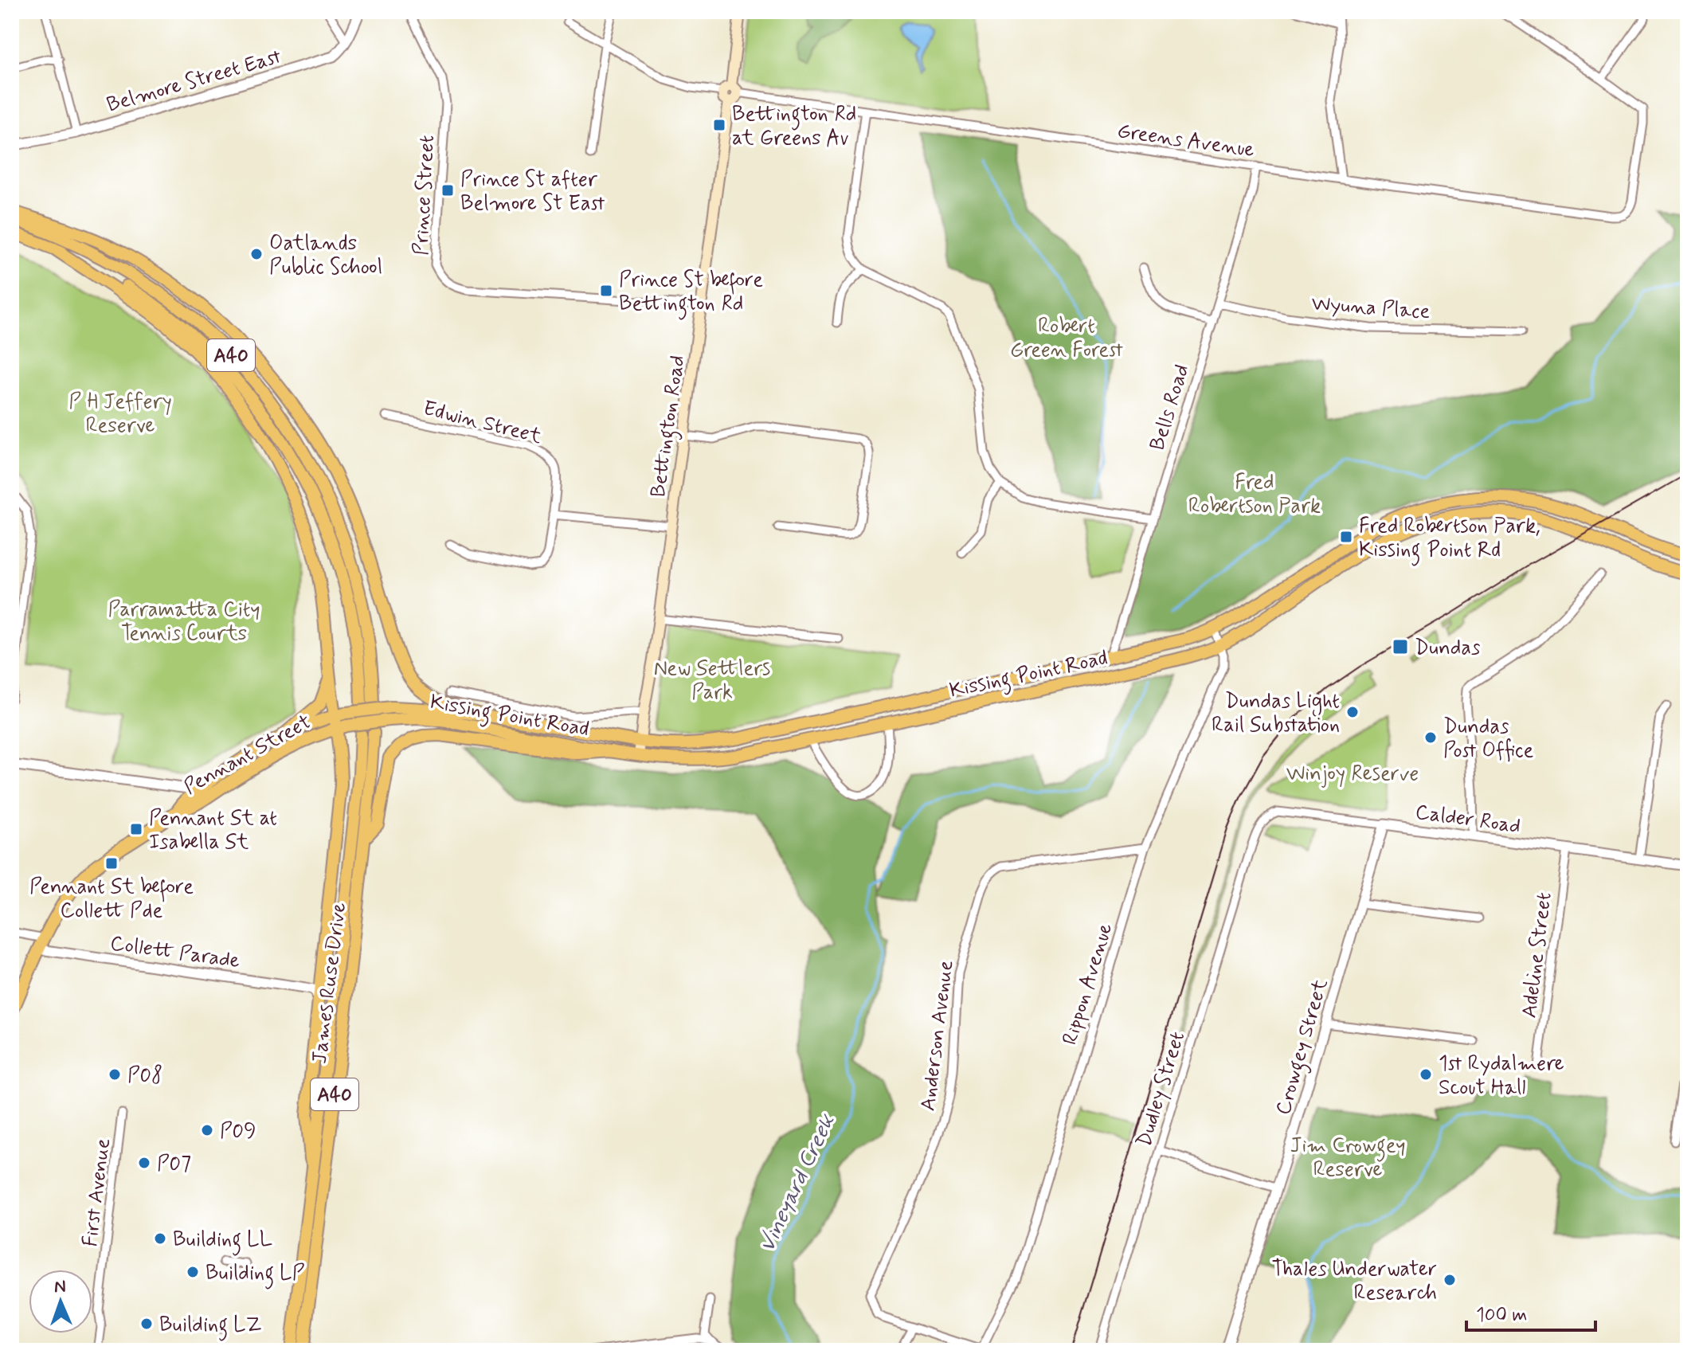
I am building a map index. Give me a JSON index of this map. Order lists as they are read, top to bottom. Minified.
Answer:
{"streets":{"main road":["A40","Bettington Road","Kissing Point Road","Pennant Street","James Ruse Drive"],"street":["Belmore Street East","Greens Avenue","Prince Street","Wyuna Place","Bells Road","Edwin Street","Calder Road","Collett Parade","Adeline Street","Rippon Avenue","Anderson Avenue","Crowgey Street","Dudley Street","First Avenue"]},"crossings":[["Greens Avenue","Bells Road"],["Greens Avenue","Bettington Road"],["Prince Street","Bettington Road"],["Wyuna Place","Bells Road"],["Bells Road","Kissing Point Road"],["Bettington Road","Kissing Point Road"],["Kissing Point Road","Pennant Street"],["Kissing Point Road","Rippon Avenue"],["Pennant Street","Collett Parade"],["Calder Road","Adeline Street"],["Calder Road","Crowgey Street"],["Calder Road","Dudley Street"],["Rippon Avenue","Anderson Avenue"]],"water":["Vineyard Creek"],"parks":["Robert Green Forest","P H Jeffery Reserve","Fred Robertson Park","Parramatta City Tennis Courts","New Settlers Park","Winjoy Reserve","Jim Crowgey Reserve"],"places":{"transit":["Bettington Rd at Greens Av","Prince St after Belmore St East","Prince St before Bettington Rd","Fred Robertson Park, Kissing Point Rd","Dundas","Pennant St at Isabella St","Pennant St before Collett Pde"],"other":["Oatlands Public School","Dundas Light Rail Substation","Dundas Post Office","P08","1st Rydalmere Scout Hall","P09","P07","Building LL","Building LP","Thales Underwater Research","Building LZ"]},"scale_bar":"100 m","north":"top"}
